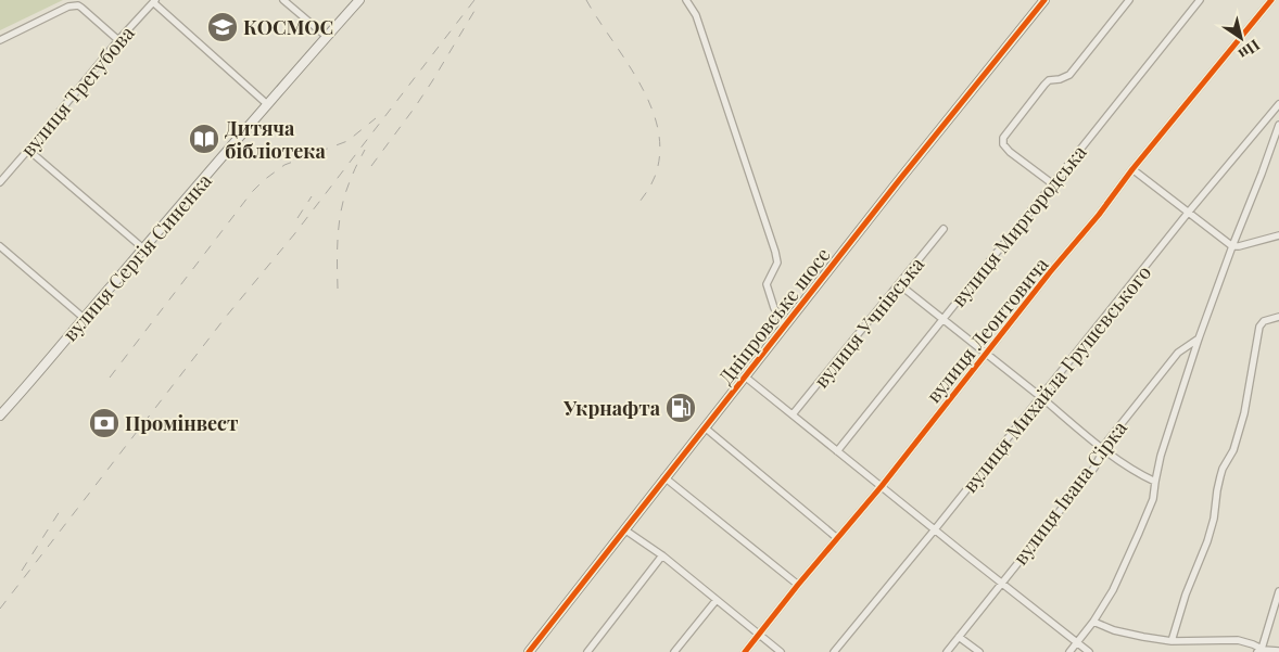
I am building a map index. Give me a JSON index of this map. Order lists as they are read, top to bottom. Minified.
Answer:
{"streets":{"street":["вулиця Трегубова","вулиця Миргородська","вулиця Сергія Синенка","Дніпровське шосе","вулиця Учнівська","вулиця Леонтовича","вулиця Михайла Грушевського","вулиця Івана Сірка"]},"places":{"school or university":["КОСМОС"],"library":["Дитяча бібліотека"],"fuel station":["Укрнафта"],"bank":["Промінвест"]},"north":"bottom right"}
